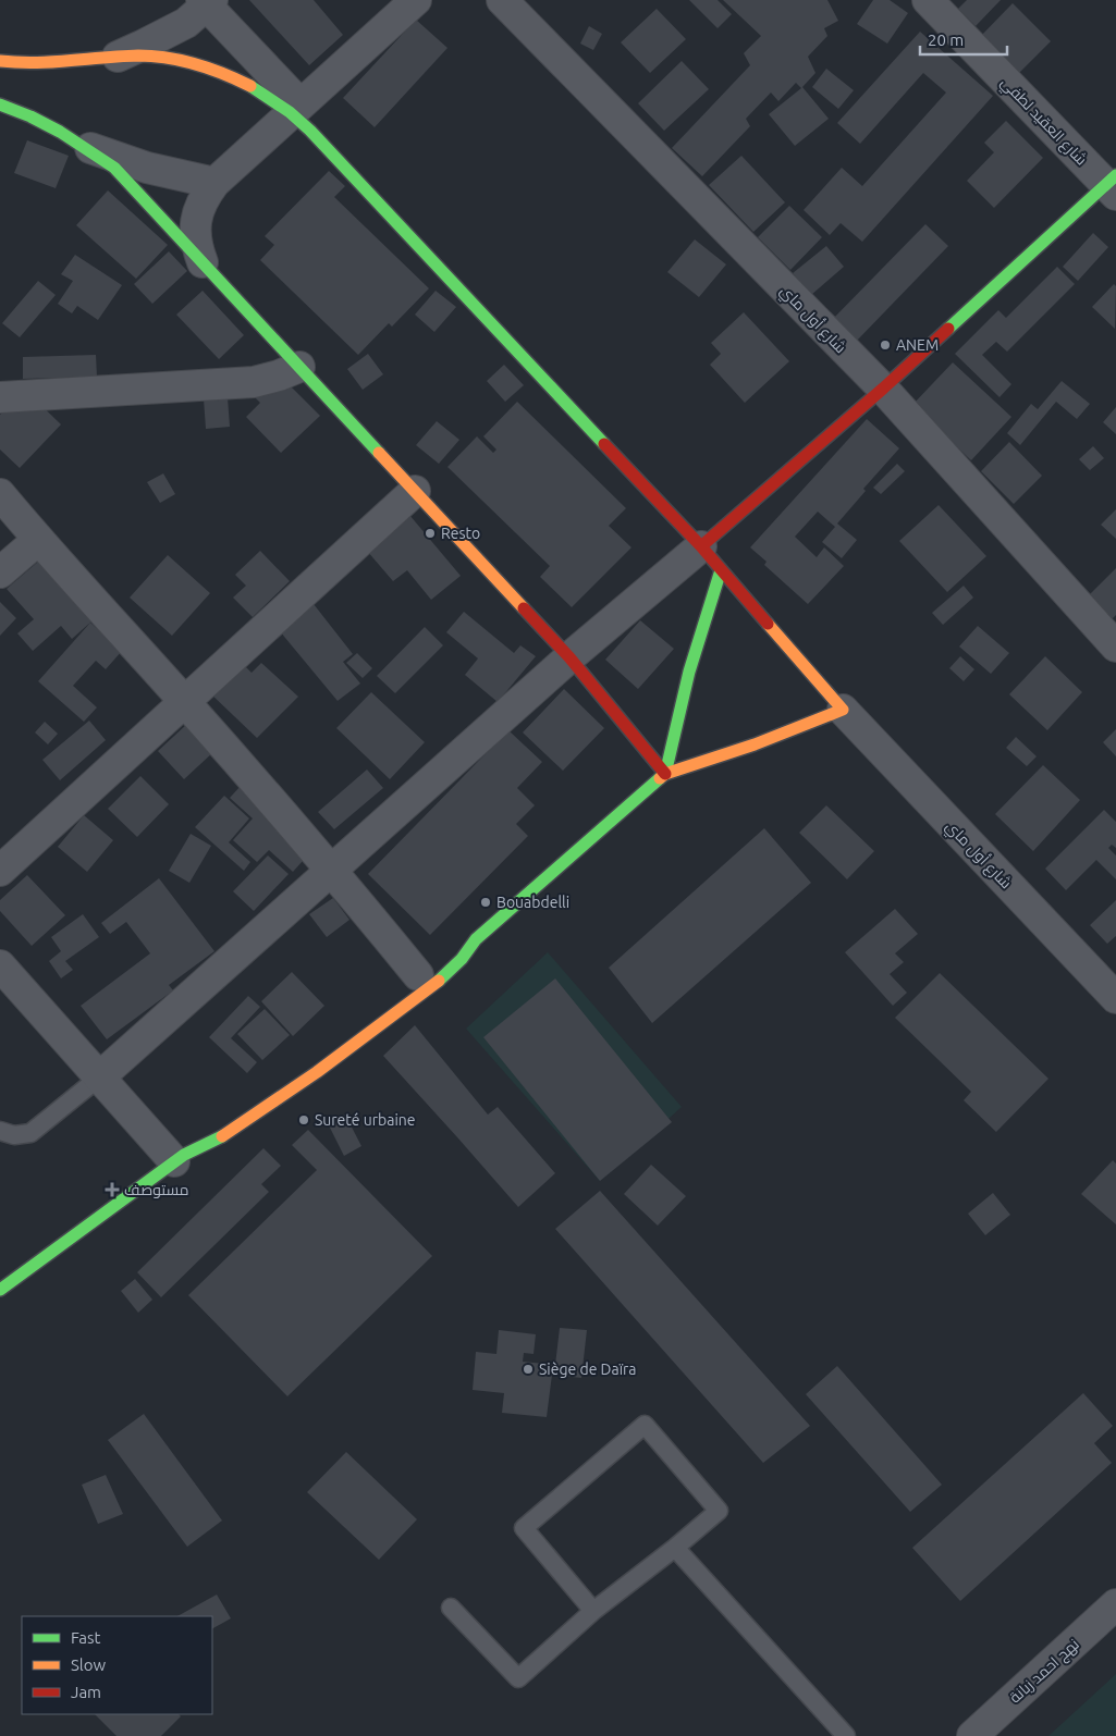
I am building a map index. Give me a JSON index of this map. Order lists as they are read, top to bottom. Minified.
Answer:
{"streets":{"street":["شارع العقيد لطفي","شارع أول ماي","نهج احمد زبانة"]},"places":{"other":["ANEM","Resto","Bouabdelli","Sureté urbaine","Siège de Daïra"],"health":["مستوصف"]},"legend":["Fast","Slow","Jam"],"scale_bar":"20 m"}
